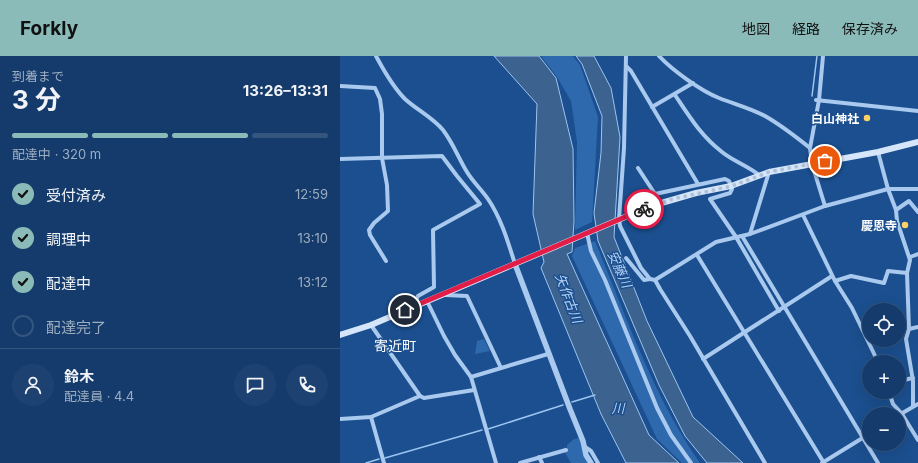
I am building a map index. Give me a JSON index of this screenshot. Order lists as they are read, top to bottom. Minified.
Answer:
{"districts":["寄近町"],"water":["安藤川","矢作古川","川"],"places":["白山神社","慶恩寺"],"page":{"header":"Forkly","nav":["地図","経路","保存済み"],"heading":["3 分","到着まで","13:26–13:31"],"panel":["鈴木","配達員 · 4.4"],"bar":"配達中 · 320 m","list":[["受付済み","12:59"],["調理中","13:10"],["配達中","13:12"],"配達完了"],"map_buttons":["+","−"]}}
